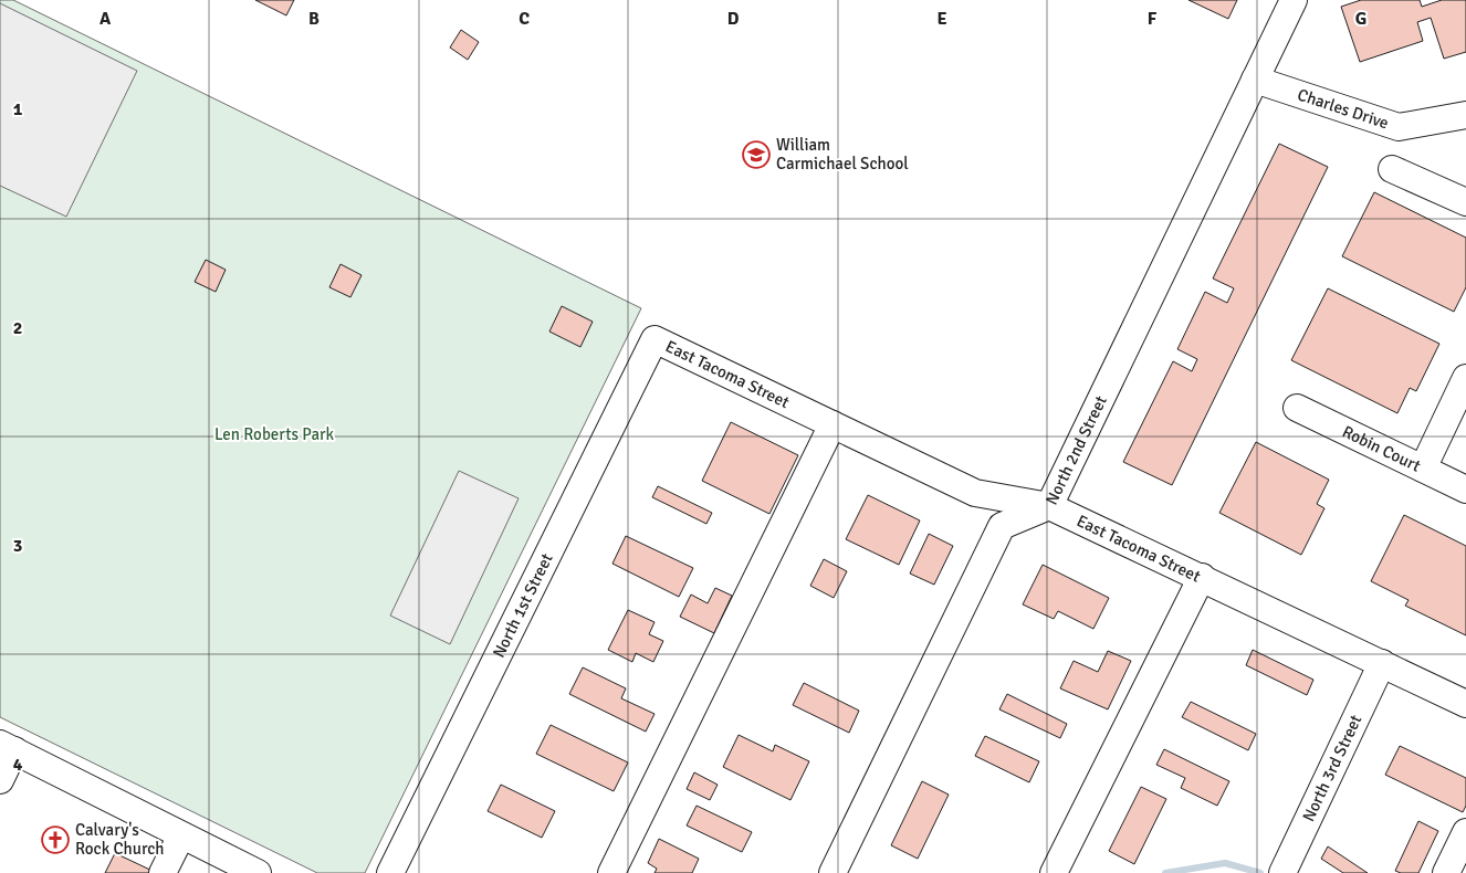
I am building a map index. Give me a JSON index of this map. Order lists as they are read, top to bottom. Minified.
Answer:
{"streets":{"street":["Charles Drive","East Tacoma Street","North 2nd Street","Robin Court","North 1st Street","North 3rd Street"]},"crossings":[["Charles Drive","North 2nd Street"],["East Tacoma Street","North 2nd Street"],["East Tacoma Street","North 1st Street"],["East Tacoma Street","North 3rd Street"]],"parks":["Len Roberts Park"],"places":{"school or university":["William Carmichael School"],"church":["Calvary's Rock Church"]},"grid":{"columns":["A","B","C","D","E","F","G"],"rows":["1","2","3","4"]}}
